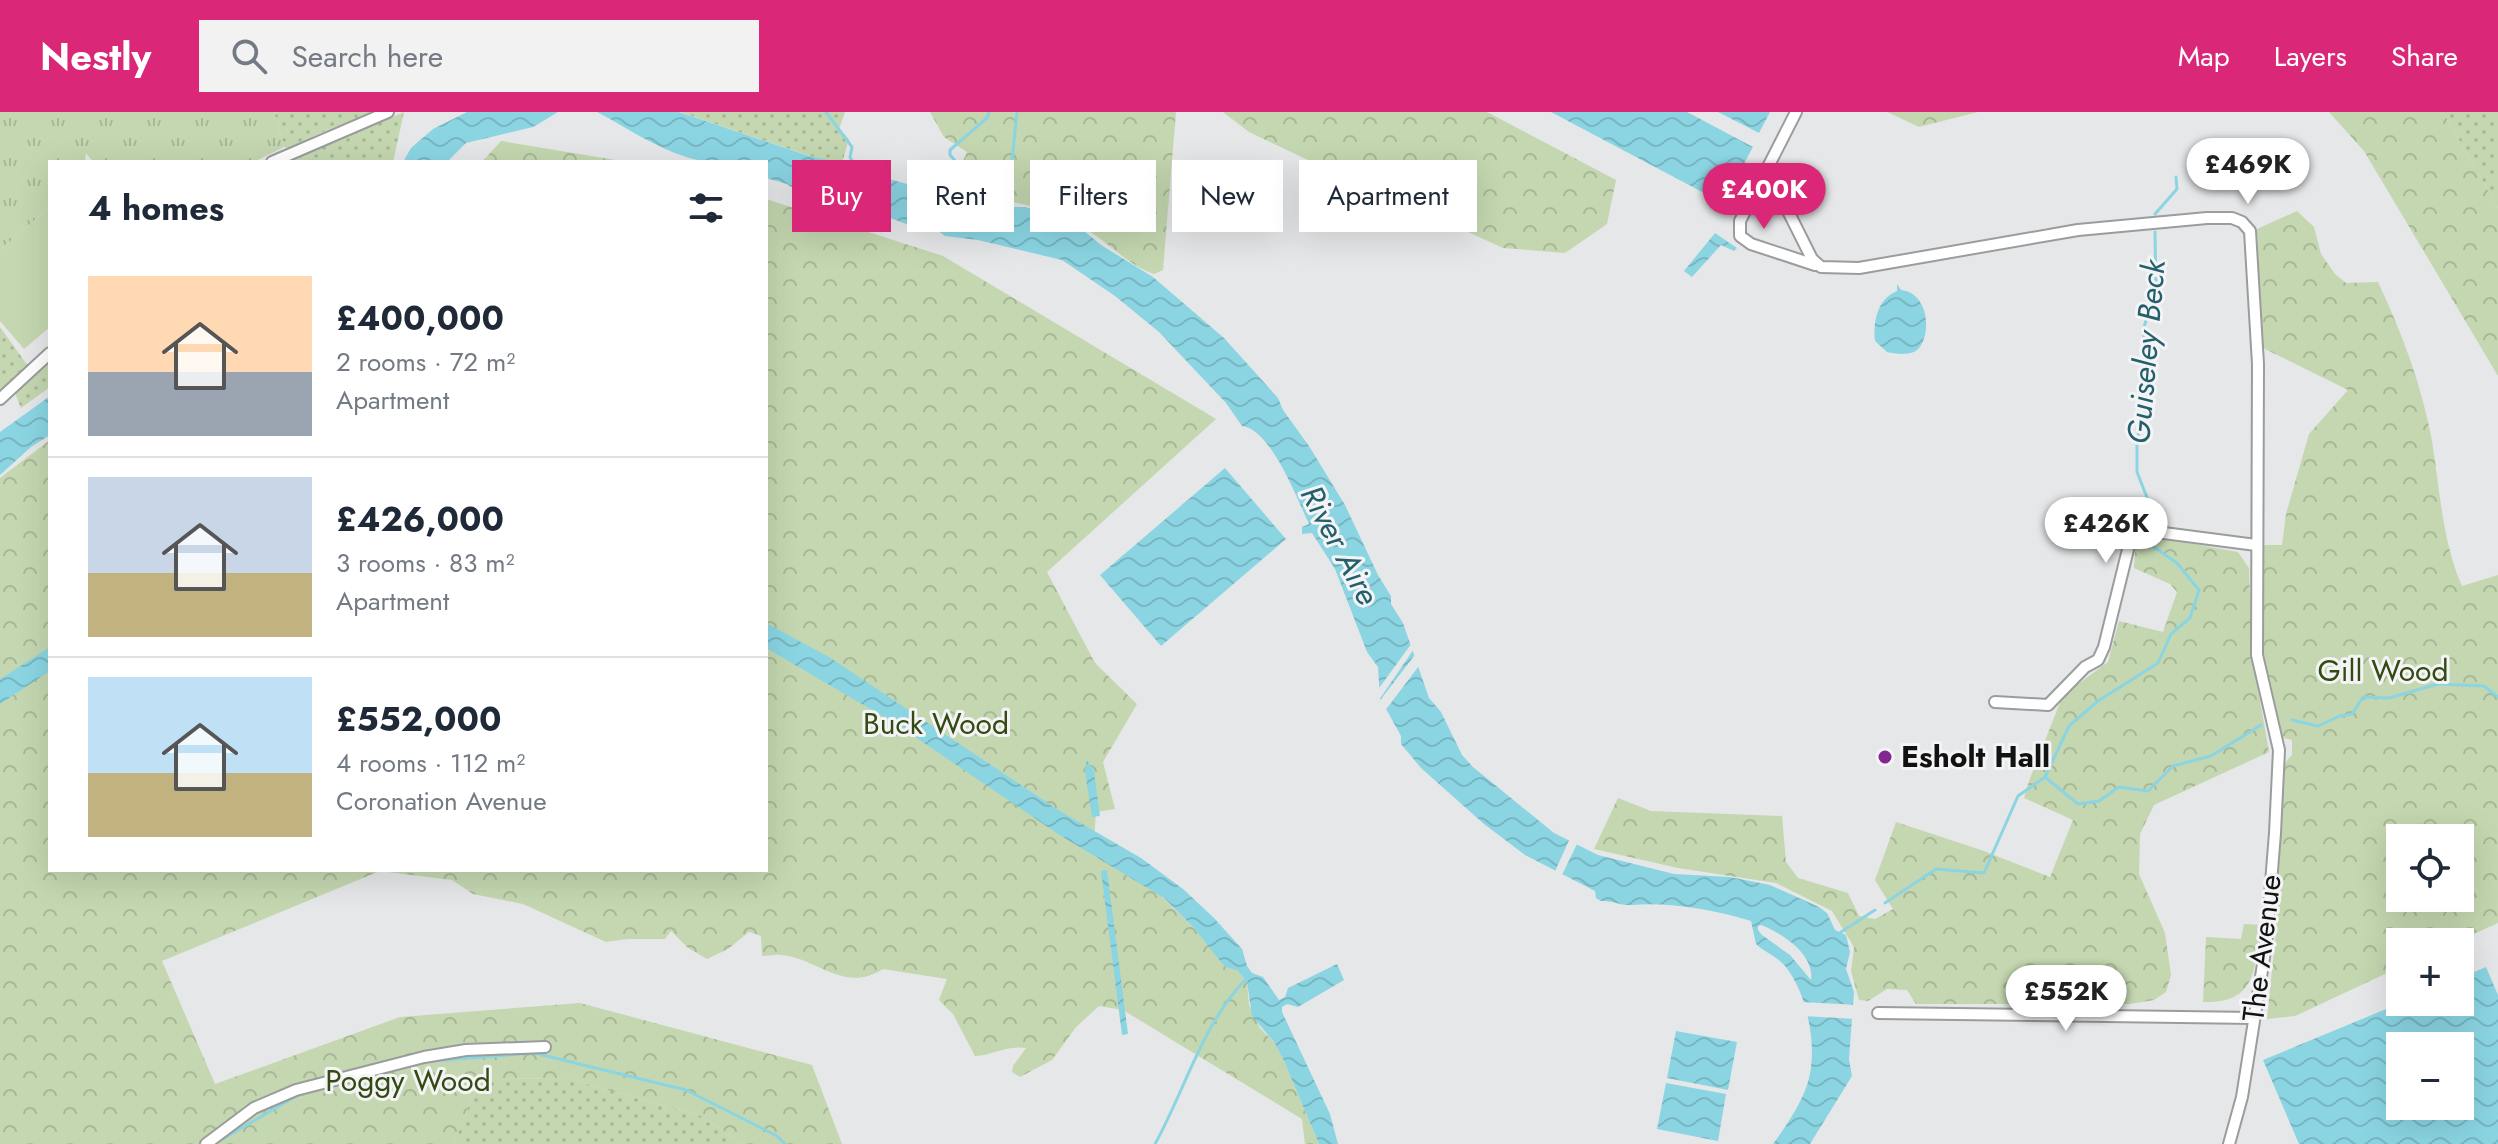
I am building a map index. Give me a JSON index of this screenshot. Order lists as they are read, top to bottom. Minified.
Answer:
{"streets":{"street":["The Avenue"]},"water":["Guiseley Beck","River Aire"],"parks":["Gill Wood","Buck Wood","Poggy Wood"],"places":["Esholt Hall"],"page":{"header":"Nestly","search":"Search here","nav":["Map","Layers","Share"],"price":["£469K","£400K","£426K","£552K"],"chip":["Buy","Rent","Filters","New","Apartment"],"heading":"4 homes","list":[{"name":"£400,000","note":"2 rooms · 72 m² · Apartment"},{"name":"£426,000","note":"3 rooms · 83 m² · Apartment"},{"name":"£552,000","note":"4 rooms · 112 m² · Coronation Avenue"}],"map_buttons":["+","−"]}}
